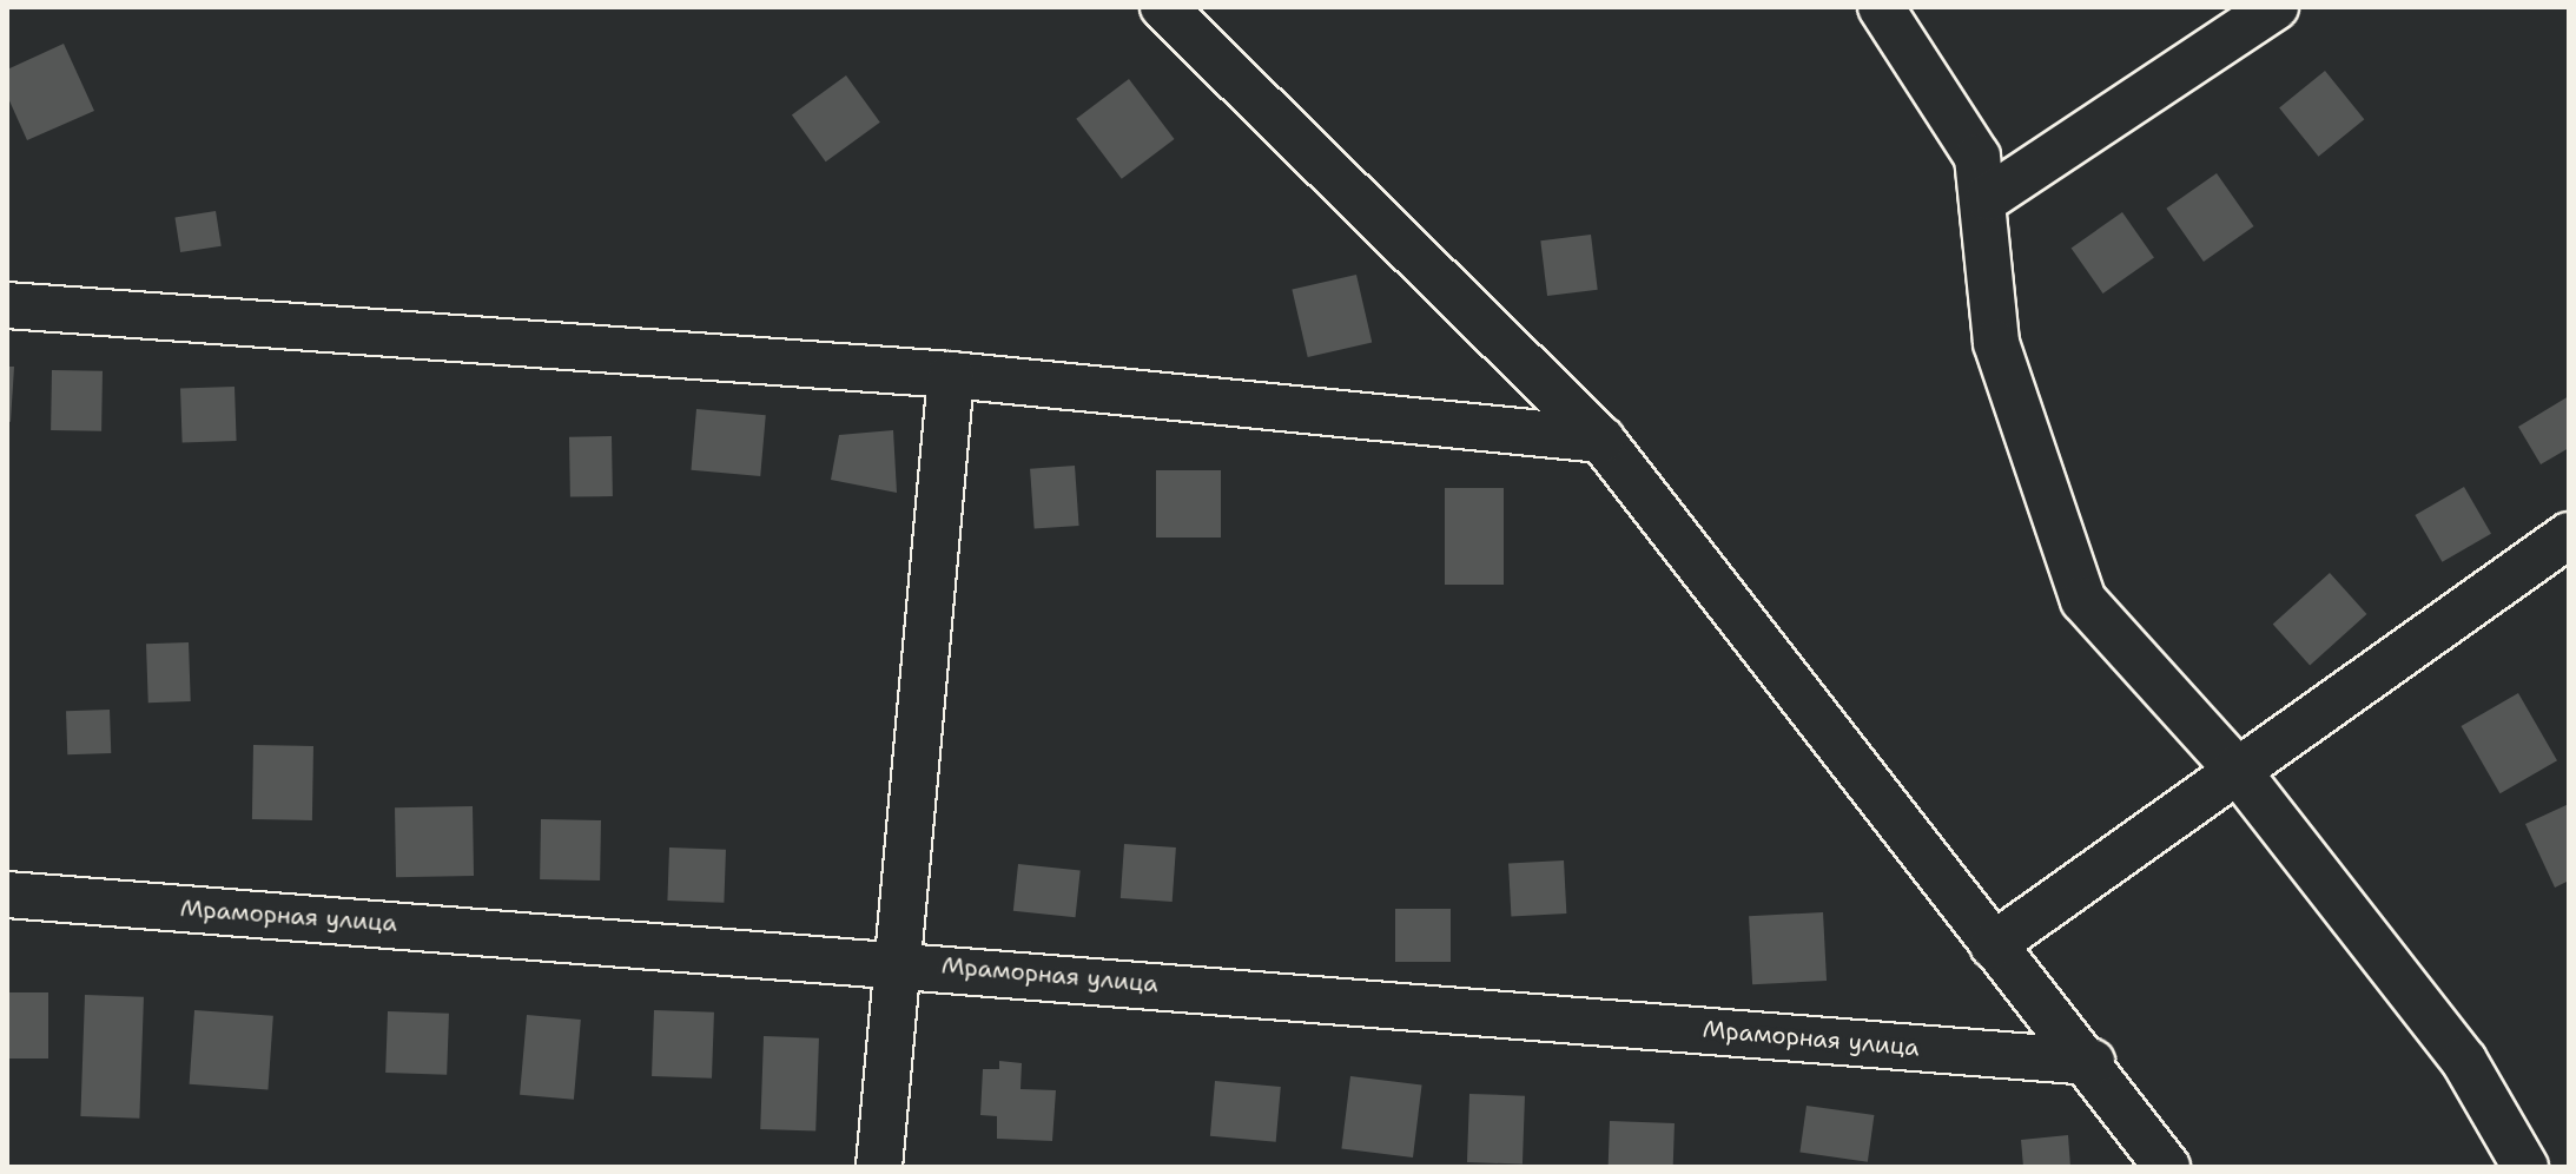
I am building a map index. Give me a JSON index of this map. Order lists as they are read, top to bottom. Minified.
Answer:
{"streets":{"street":["Мраморная улица"]}}
